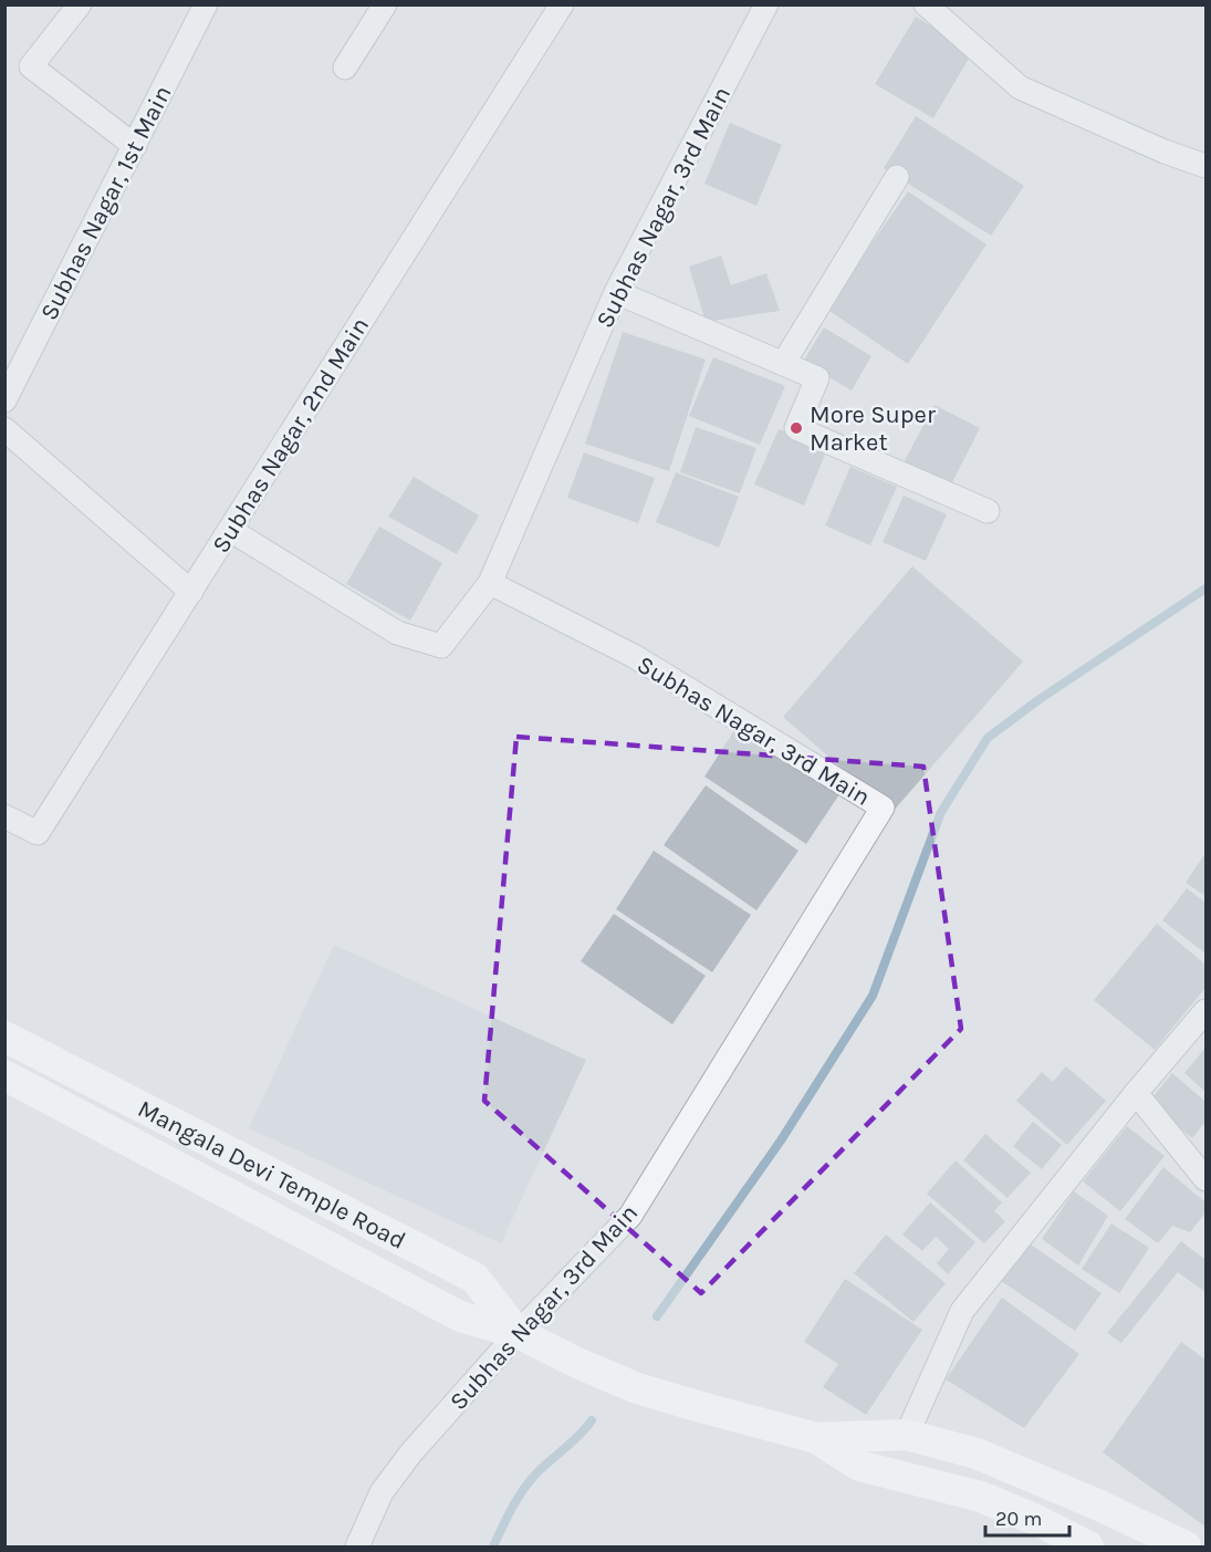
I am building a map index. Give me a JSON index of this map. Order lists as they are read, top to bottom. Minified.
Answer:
{"streets":{"main road":["Mangala Devi Temple Road"],"street":["Subhas Nagar, 1st Main","Subhas Nagar, 3rd Main","Subhas Nagar, 2nd Main"]},"crossings":[["Subhas Nagar, 3rd Main","Mangala Devi Temple Road"]],"places":["More Super Market"],"scale_bar":"20 m"}
